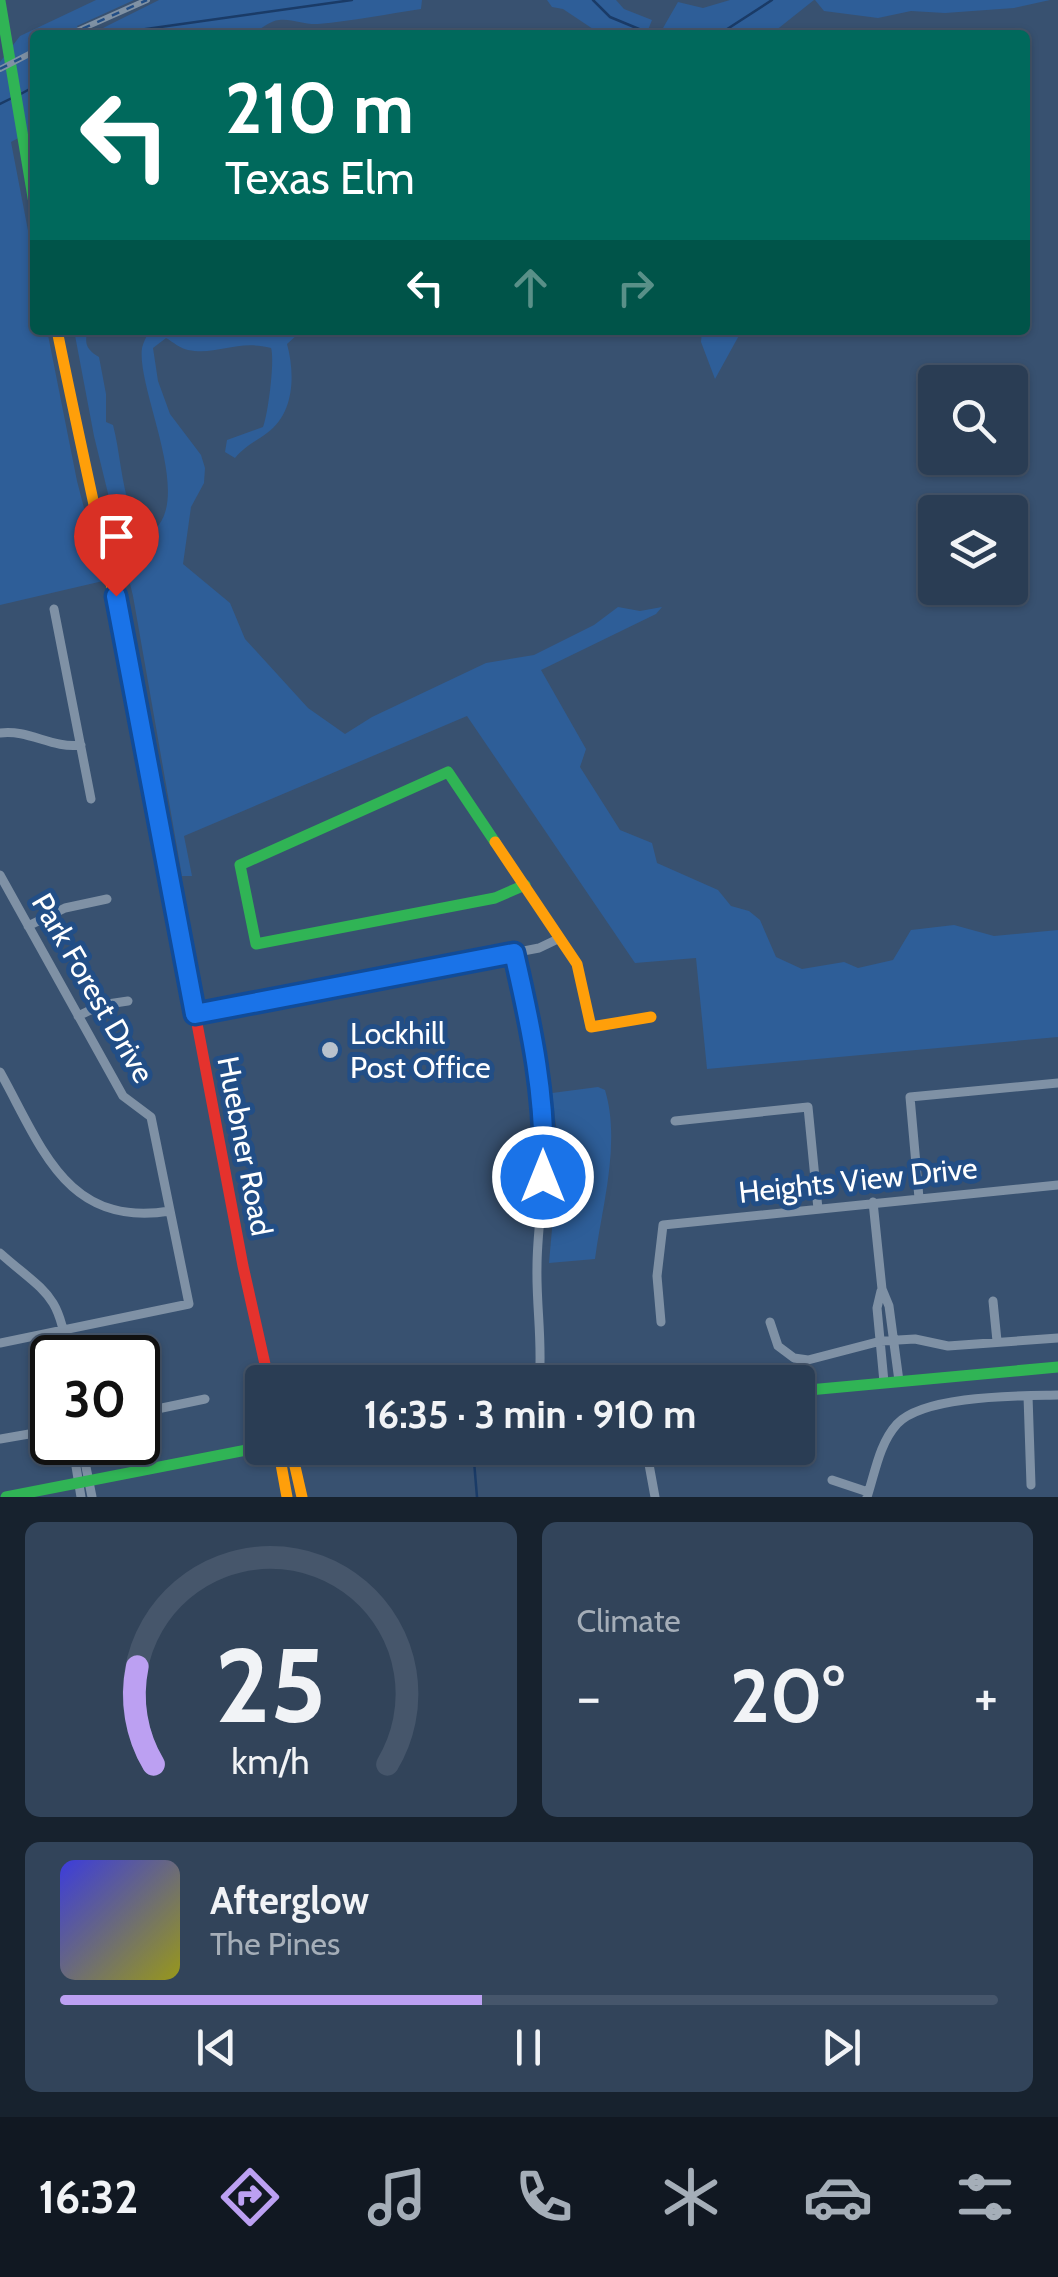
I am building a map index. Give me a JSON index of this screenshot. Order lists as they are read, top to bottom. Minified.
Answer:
{"streets":{"main road":["Huebner Road"],"street":["Park Forest Drive","Heights View Drive"]},"places":["Lockhill Post Office"],"page":{"turn":["210 m","Texas Elm"],"limit":"30","trip":"16:35 · 3 min · 910 m","tile":"Climate","heat":["−","20°","+"],"song":["Afterglow","The Pines"],"tabs":"16:32","gauge":["25","km/h"]}}
